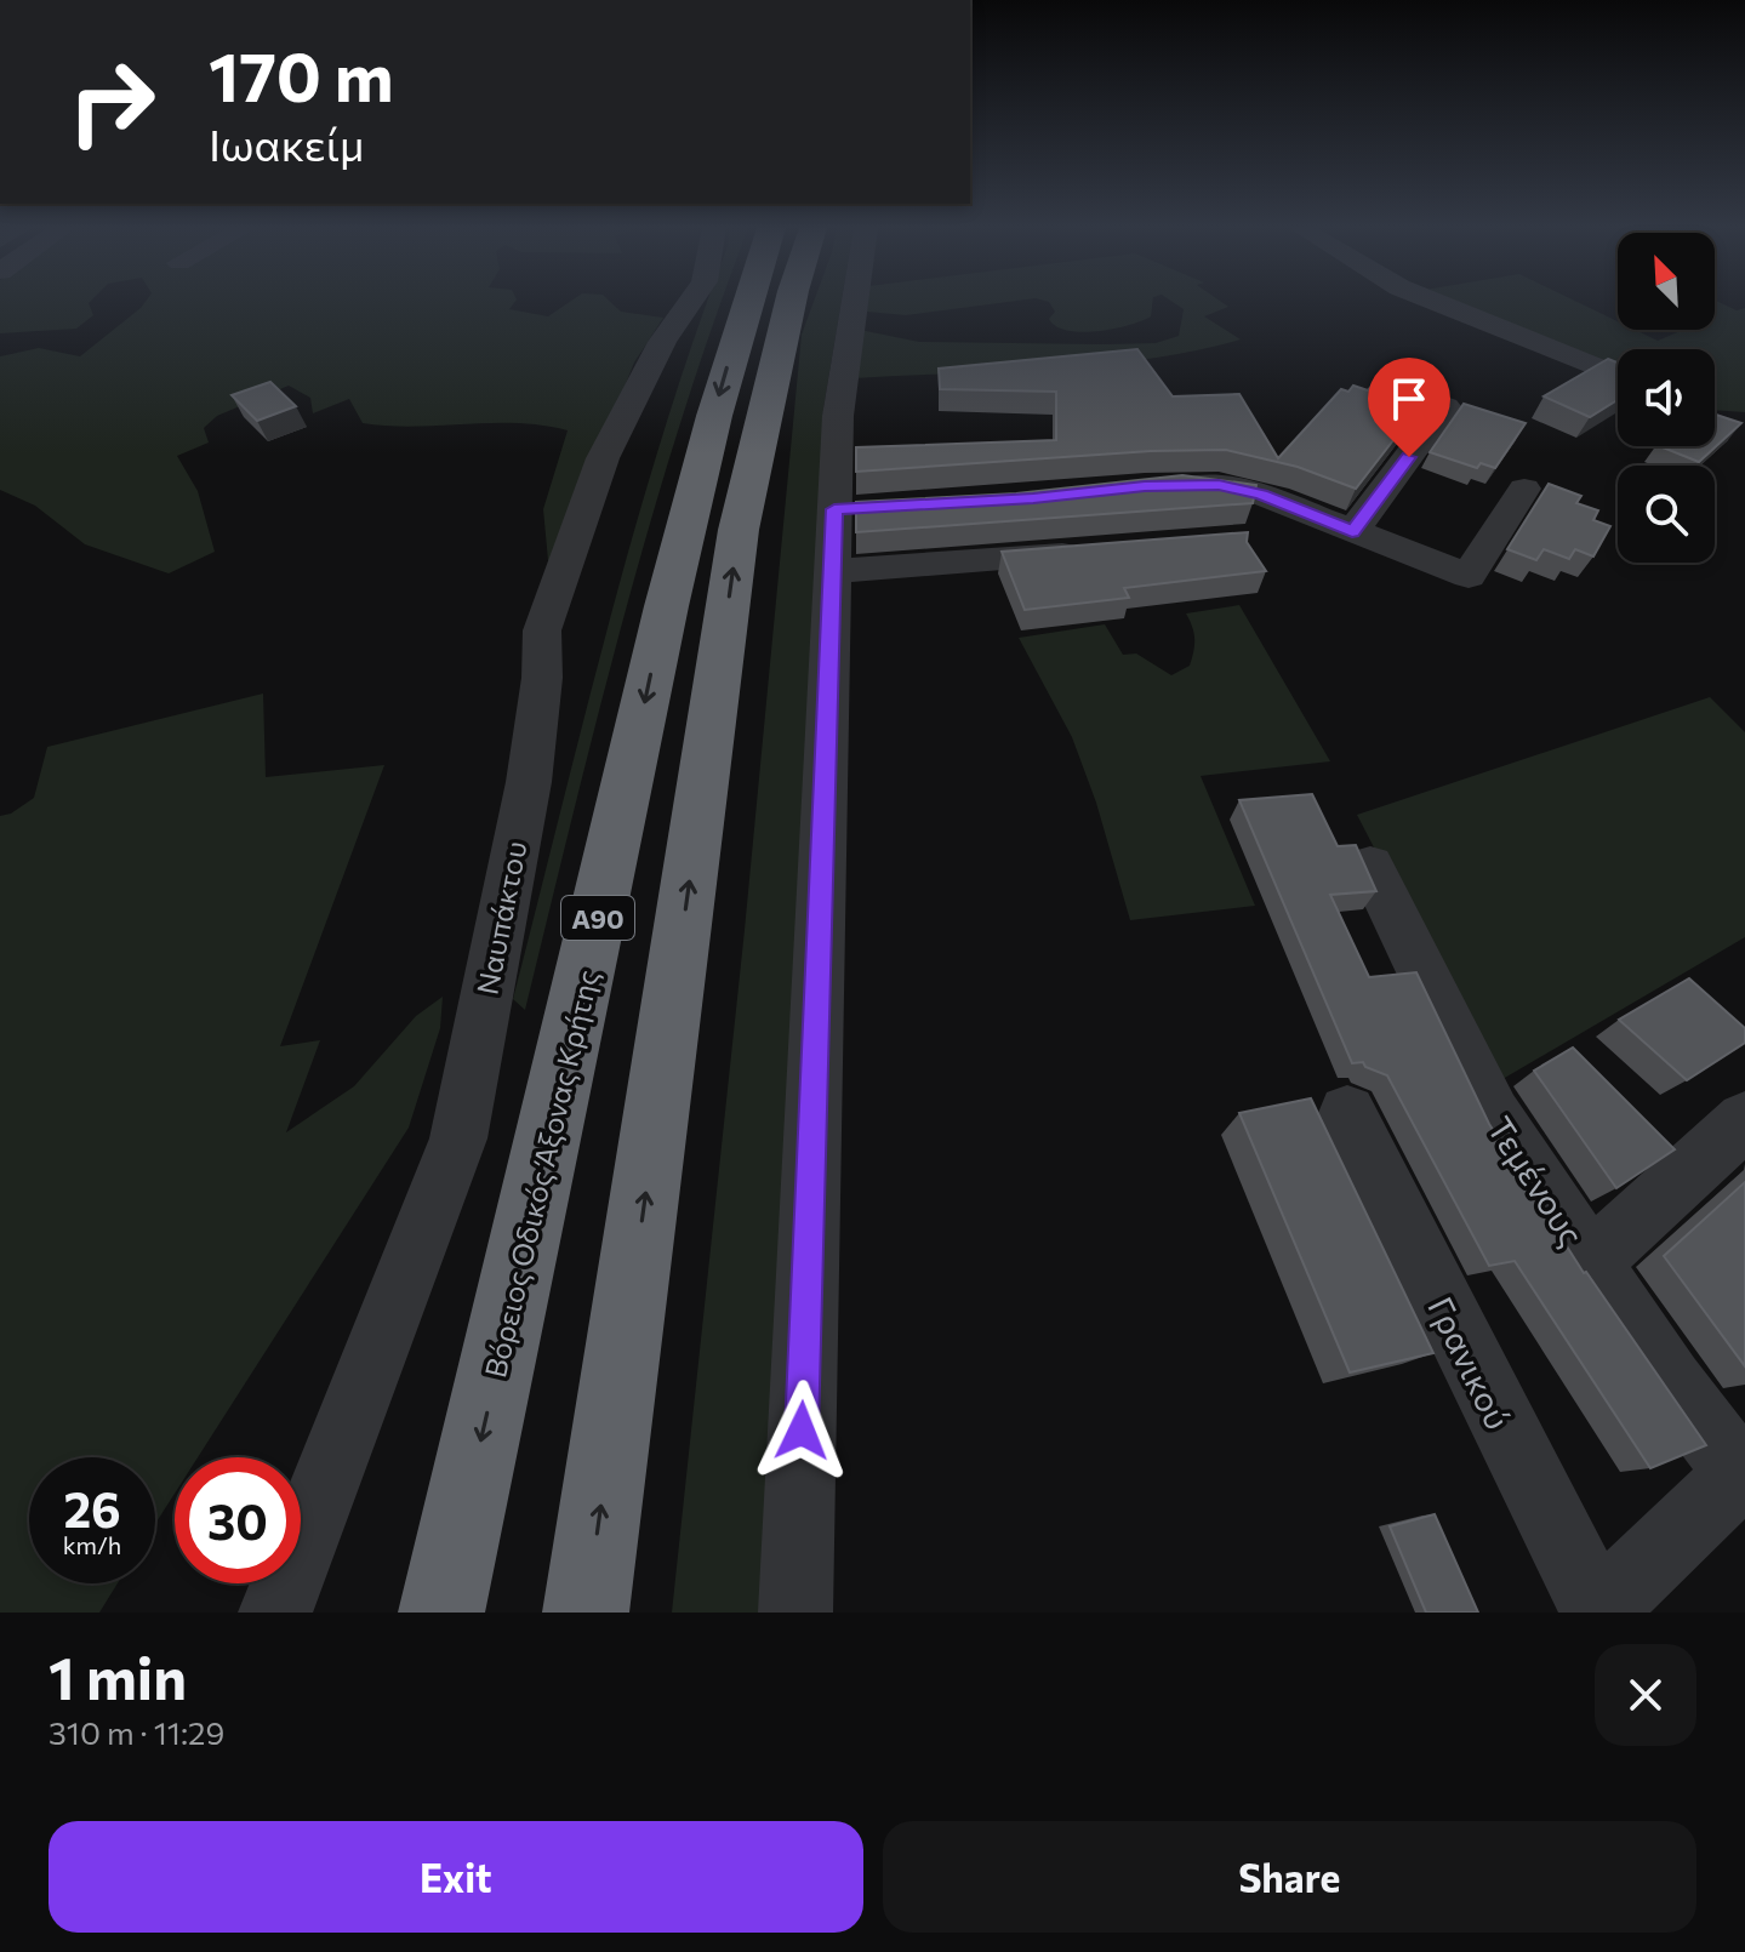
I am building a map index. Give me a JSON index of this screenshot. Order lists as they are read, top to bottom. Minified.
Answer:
{"streets":{"highway":["Α90","Βόρειος Οδικός Άξονας Κρήτης"],"street":["Ναυπάκτου","Τεμένους","Γρανικού"]},"crossings":[["Τεμένους","Γρανικού"]],"north":"top left","page":{"turn":["170 m","Ιωακείμ"],"speed":"26 km/h","limit":"30","heading":["1 min","310 m · 11:29"],"buttons":["Exit","Share"]}}
